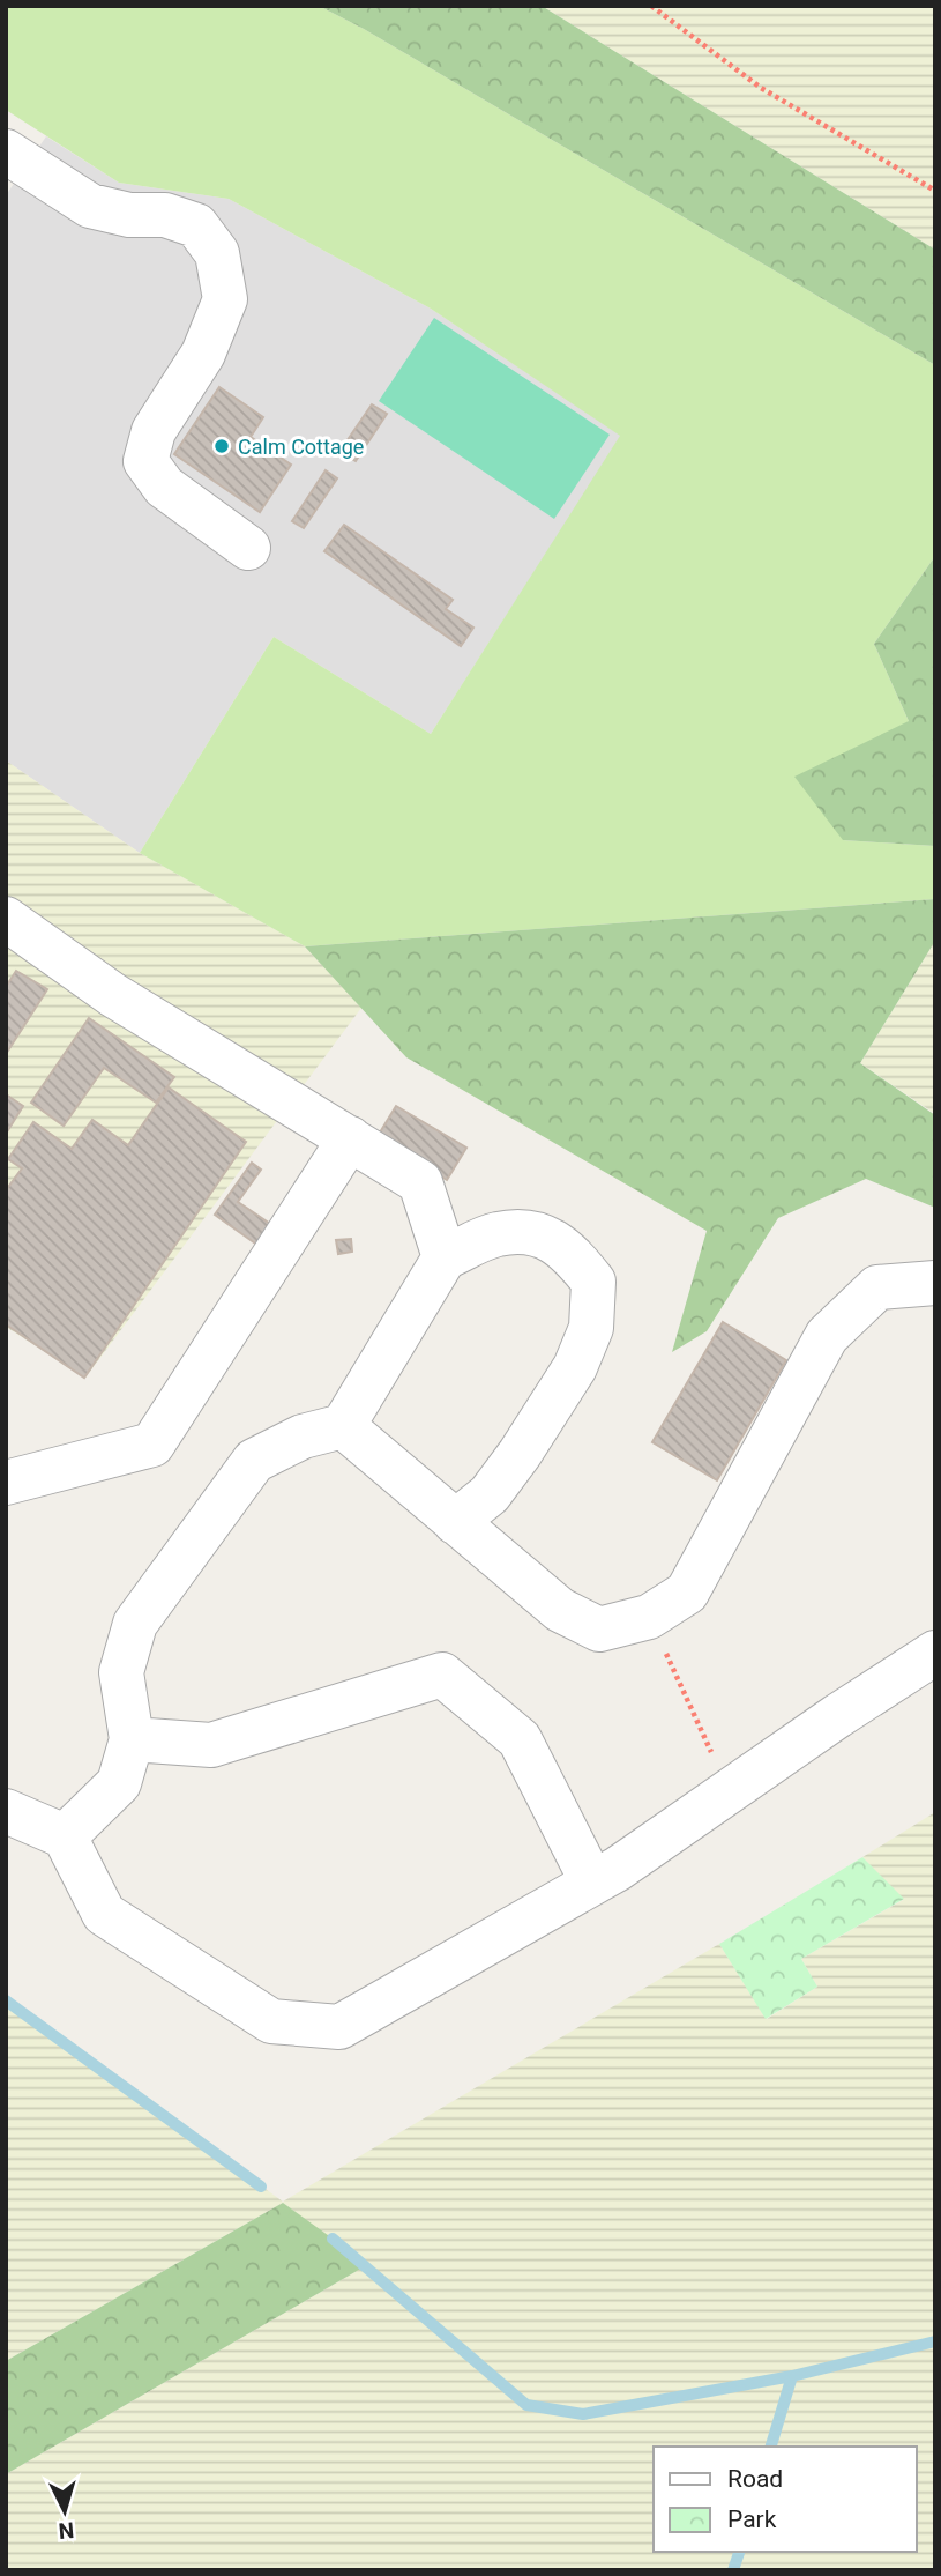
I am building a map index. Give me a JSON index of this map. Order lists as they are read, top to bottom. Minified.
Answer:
{"places":["Calm Cottage"],"legend":["Road","Park"],"north":"bottom"}
